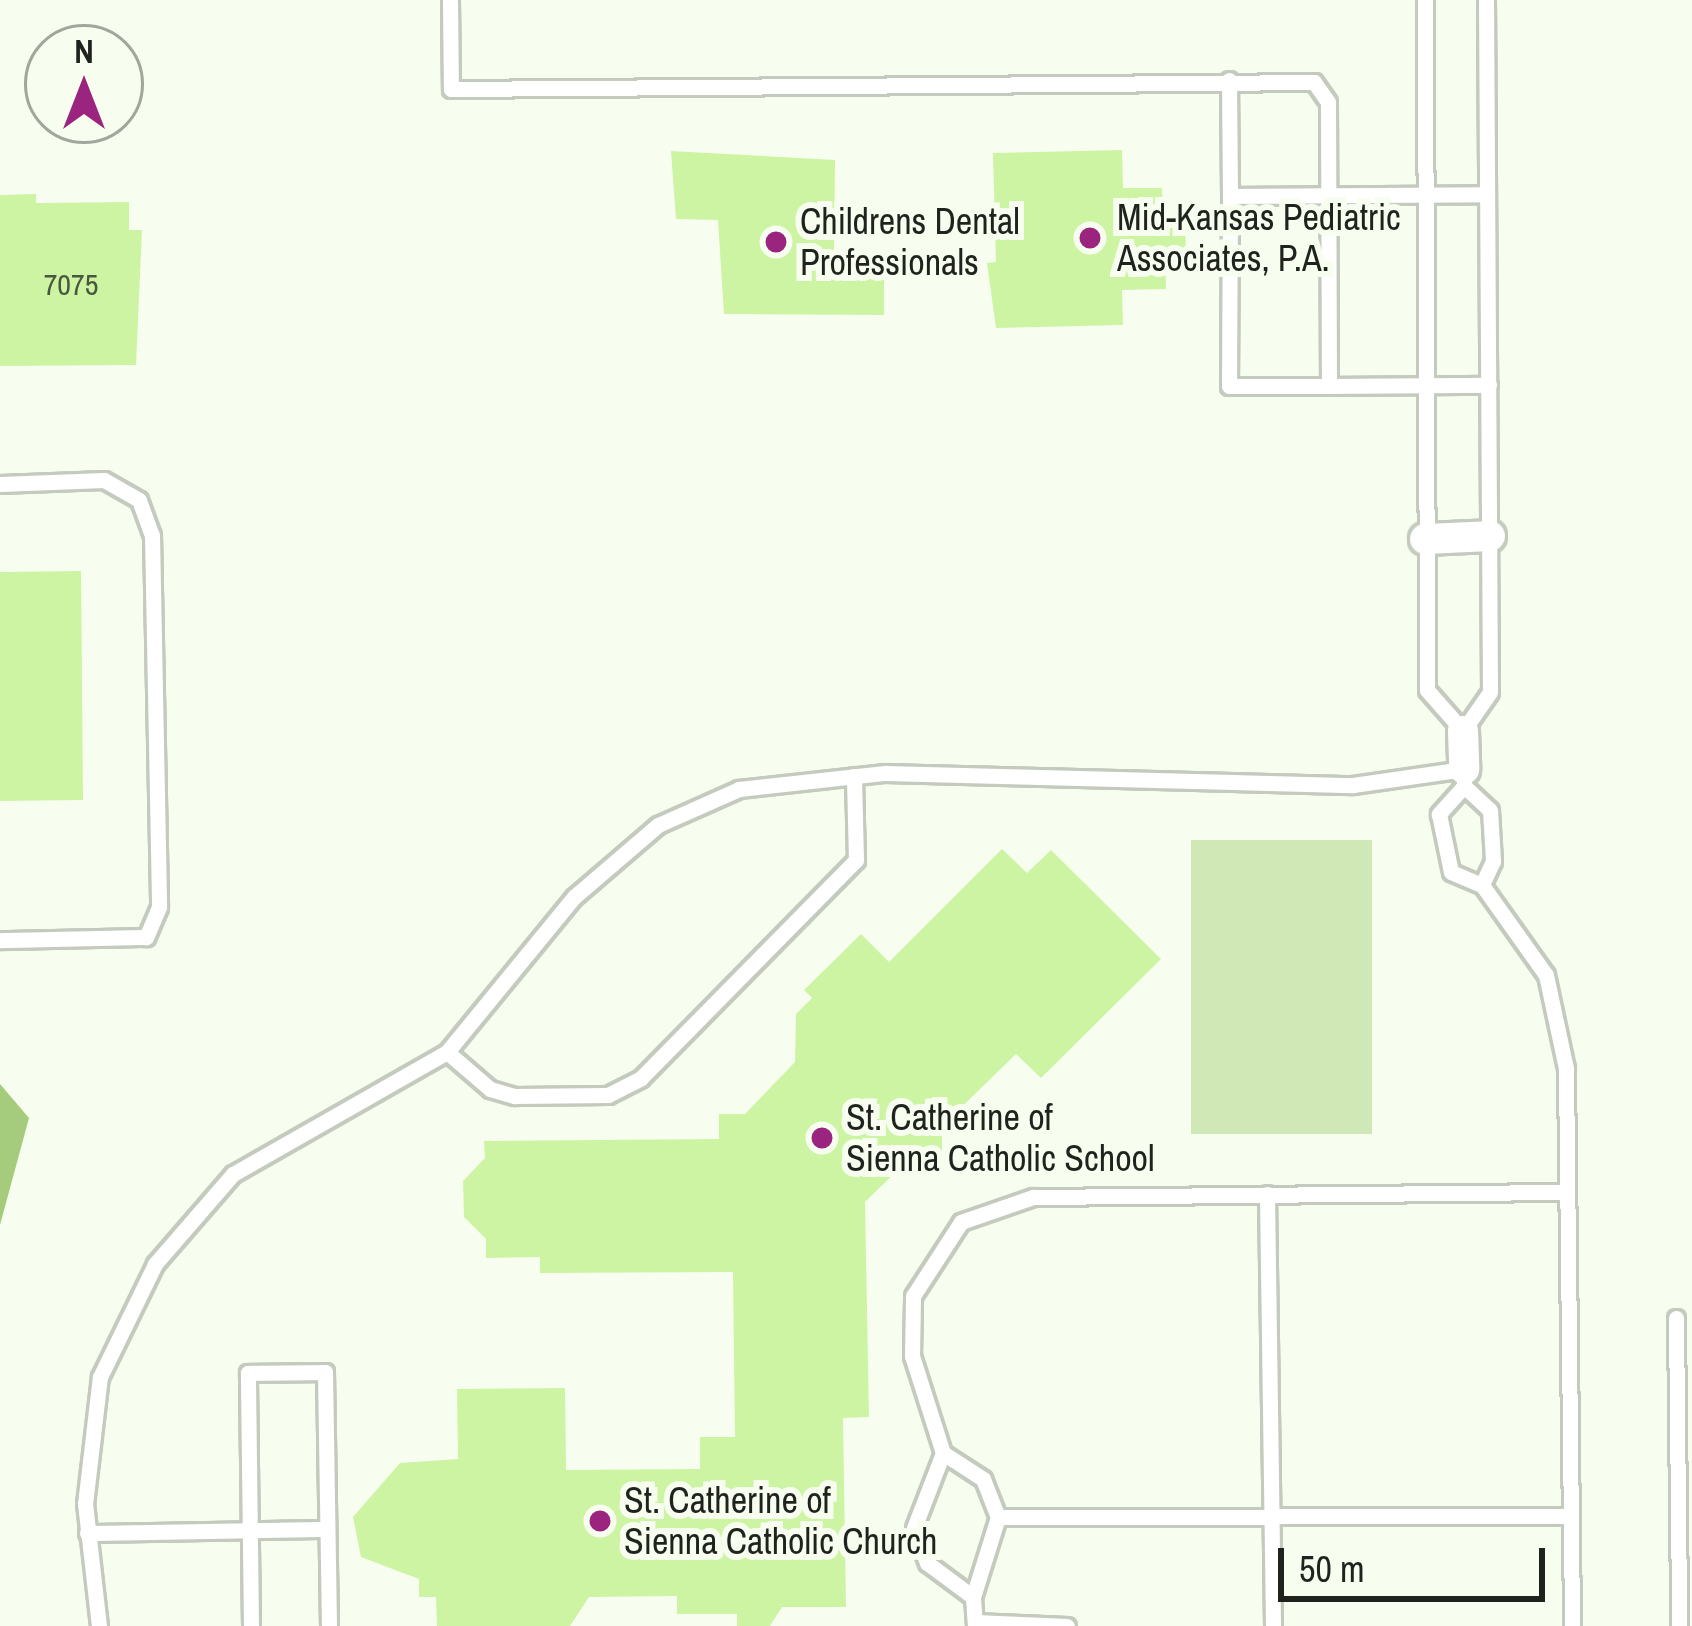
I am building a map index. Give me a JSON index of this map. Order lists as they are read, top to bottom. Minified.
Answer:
{"places":["Mid-Kansas Pediatric Associates, P.A.","Childrens Dental Professionals","St. Catherine of Sienna Catholic School","St. Catherine of Sienna Catholic Church"],"house_numbers":["7075"],"scale_bar":"50 m","north":"top"}
